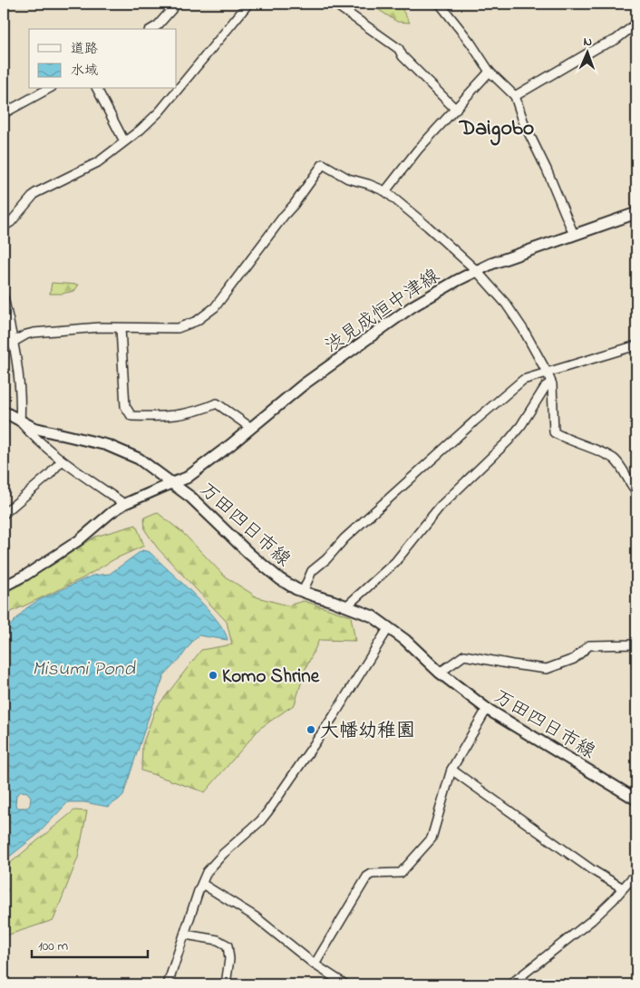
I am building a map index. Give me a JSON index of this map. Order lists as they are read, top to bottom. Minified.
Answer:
{"streets":{"main road":["渋見成恒中津線","万田四日市線"]},"crossings":[["渋見成恒中津線","万田四日市線"]],"districts":["Daigobo"],"water":["Misumi Pond"],"places":["Komo Shrine","大幡幼稚園"],"legend":["道路","水域"],"scale_bar":"100 m","north":"top"}
